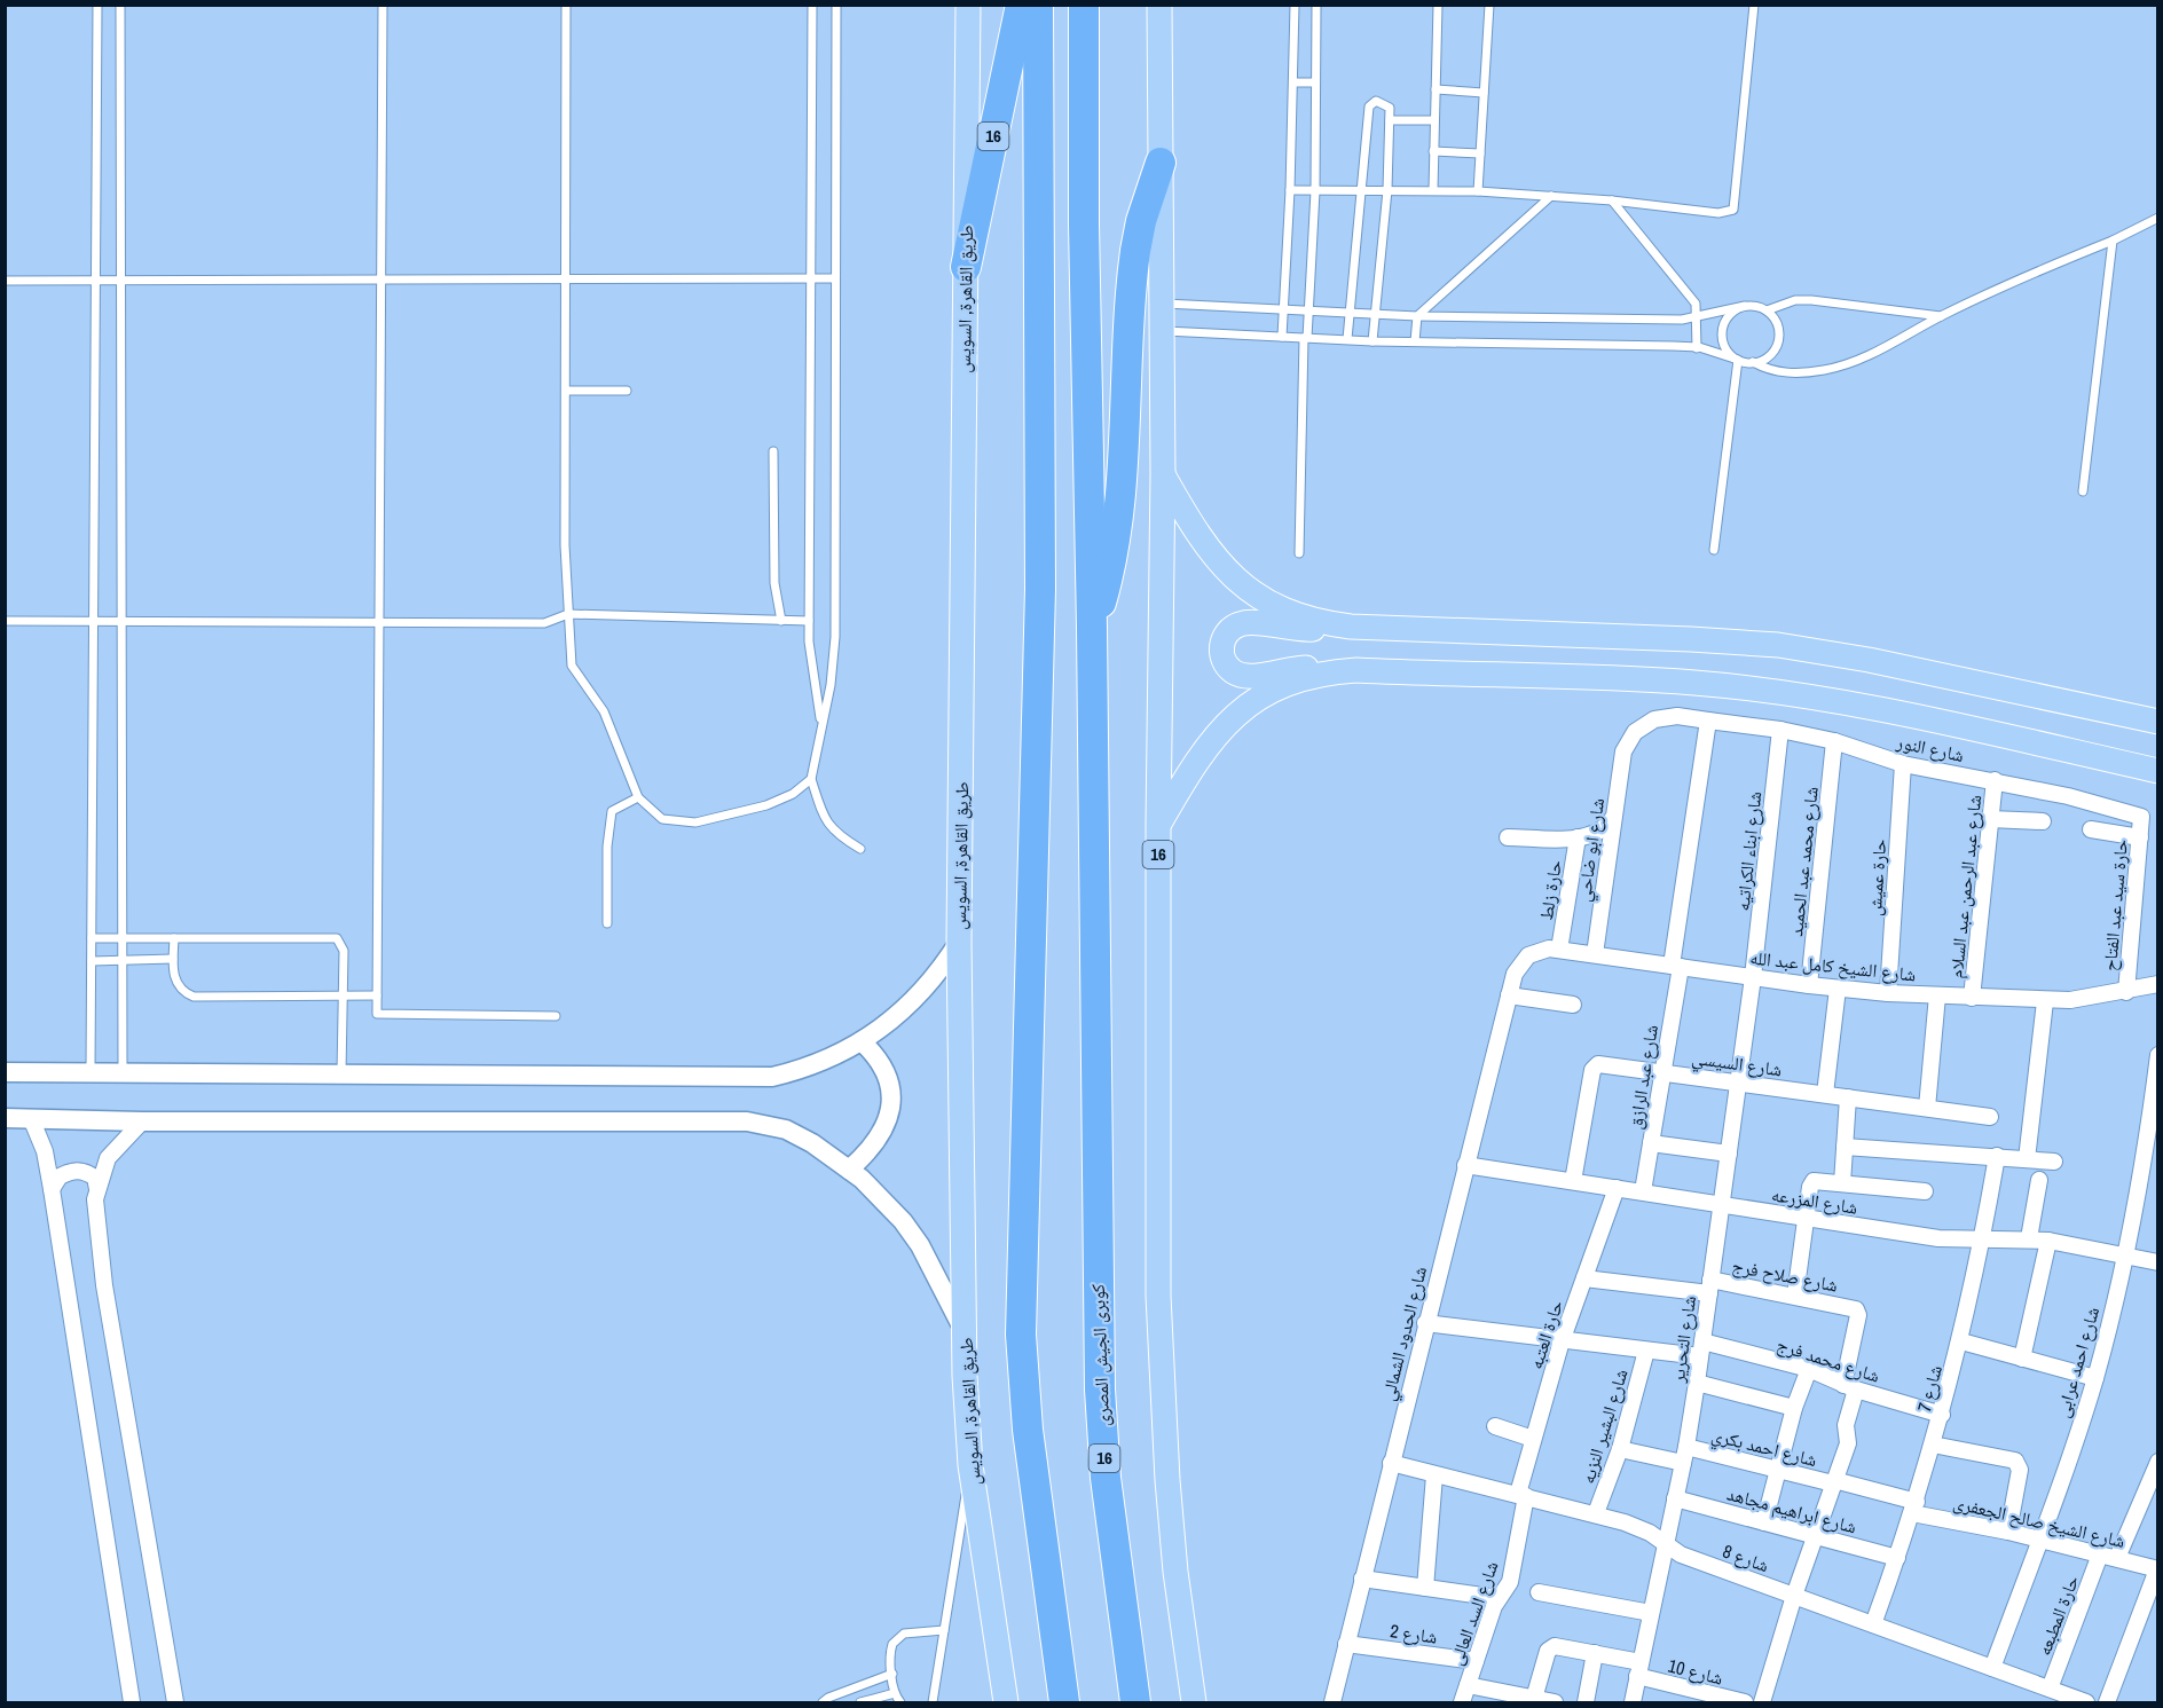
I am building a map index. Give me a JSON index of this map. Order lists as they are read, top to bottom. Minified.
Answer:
{"streets":{"highway":["16","كوبرى الجيش المصرى"],"main road":["طريق القاهرة, السويس"],"street":["شارع النور","شارع ابو ضاحي","شارع ابناء الكراتيه","شارع محمد عبد الحميد","حارة عميش","شارع عبد الرحمن عبد السلام","حارة زلط","حارة سيد عبد الفتاح","شارع الشيخ كامل عبد الله","شارع السيسي","شارع عبد الرازق","شارع المزرعه","شارع صلاح فرج","شارع الحدود الشمالي","حارة العتبه","شارع التحرير","شارع محمد فرج","شارع احمد عرابى","شارع 7","شارع البشير النزيه","شارع احمد بكري","شارع ابراهيم مجاهد","شارع الشيخ صالح الجعفرى","شارع 8","شارع السد العالى","حارة المطبعه","شارع 2","شارع 10"]},"crossings":[["16","طريق القاهرة, السويس"],["16","كوبرى الجيش المصرى"],["شارع النور","شارع ابو ضاحي"],["شارع النور","شارع ابناء الكراتيه"],["شارع النور","شارع محمد عبد الحميد"],["شارع النور","حارة عميش"],["شارع النور","شارع عبد الرحمن عبد السلام"],["شارع النور","حارة سيد عبد الفتاح"],["شارع ابو ضاحي","شارع الشيخ كامل عبد الله"],["شارع ابناء الكراتيه","شارع الشيخ كامل عبد الله"],["شارع ابناء الكراتيه","شارع التحرير"],["شارع محمد عبد الحميد","شارع الشيخ كامل عبد الله"],["حارة عميش","شارع الشيخ كامل عبد الله"],["شارع عبد الرحمن عبد السلام","شارع الشيخ كامل عبد الله"],["حارة زلط","شارع الشيخ كامل عبد الله"],["حارة سيد عبد الفتاح","شارع الشيخ كامل عبد الله"],["شارع الشيخ كامل عبد الله","شارع عبد الرازق"],["شارع الشيخ كامل عبد الله","شارع الحدود الشمالي"],["شارع الشيخ كامل عبد الله","شارع التحرير"],["شارع السيسي","شارع عبد الرازق"],["شارع السيسي","شارع المزرعه"],["شارع السيسي","شارع التحرير"],["شارع عبد الرازق","شارع المزرعه"],["شارع المزرعه","شارع الحدود الشمالي"],["شارع المزرعه","حارة العتبه"],["شارع المزرعه","شارع التحرير"],["شارع المزرعه","شارع احمد عرابى"],["شارع المزرعه","شارع 7"],["شارع صلاح فرج","حارة العتبه"],["شارع صلاح فرج","شارع التحرير"],["شارع صلاح فرج","شارع محمد فرج"],["شارع الحدود الشمالي","شارع محمد فرج"],["شارع الحدود الشمالي","شارع 8"],["شارع الحدود الشمالي","شارع 2"],["حارة العتبه","شارع محمد فرج"],["حارة العتبه","شارع 8"],["حارة العتبه","شارع السد العالى"],["شارع التحرير","شارع محمد فرج"],["شارع التحرير","شارع احمد بكري"],["شارع التحرير","شارع ابراهيم مجاهد"],["شارع التحرير","شارع 8"],["شارع التحرير","شارع 10"],["شارع محمد فرج","شارع 7"],["شارع محمد فرج","شارع البشير النزيه"],["شارع احمد عرابى","شارع الشيخ صالح الجعفرى"],["شارع احمد عرابى","شارع 8"],["شارع 7","شارع احمد بكري"],["شارع 7","شارع ابراهيم مجاهد"],["شارع 7","شارع الشيخ صالح الجعفرى"],["شارع 7","شارع 8"],["شارع البشير النزيه","شارع احمد بكري"],["شارع البشير النزيه","شارع 8"],["شارع احمد بكري","شارع الشيخ صالح الجعفرى"],["شارع الشيخ صالح الجعفرى","حارة المطبعه"],["شارع 8","شارع السد العالى"],["شارع 8","حارة المطبعه"],["شارع السد العالى","شارع 2"]]}
